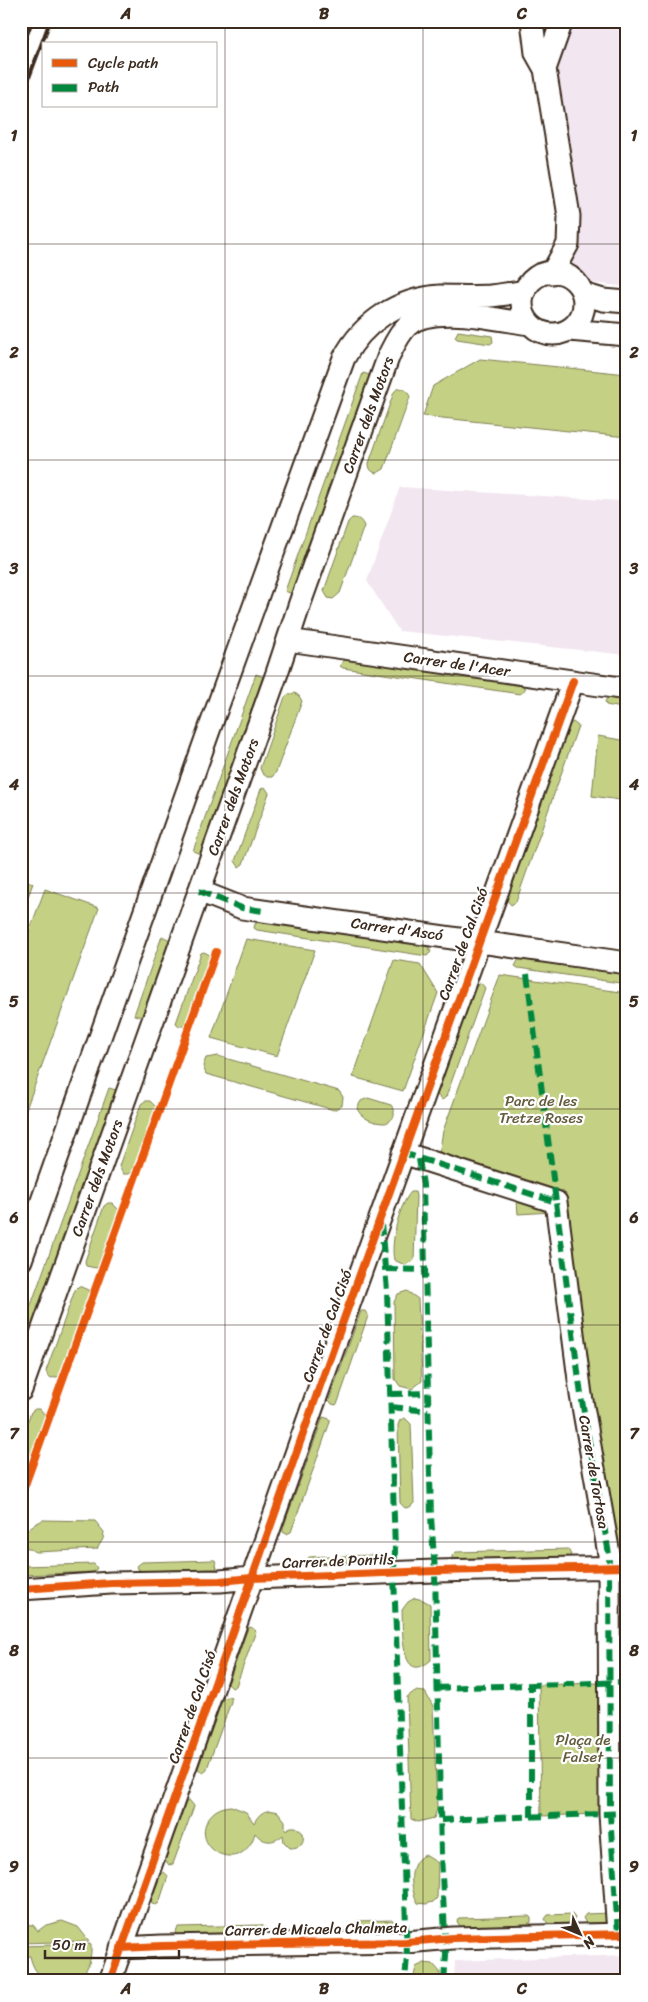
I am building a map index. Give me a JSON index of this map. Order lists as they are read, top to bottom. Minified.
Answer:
{"streets":{"street":["Carrer dels Motors","Carrer de l'Acer","Carrer d'Ascó","Carrer de Cal Cisó","Carrer de Tortosa","Carrer de Pontils","Carrer de Micaela Chalmeta"]},"crossings":[["Carrer dels Motors","Carrer de l'Acer"],["Carrer dels Motors","Carrer d'Ascó"],["Carrer de l'Acer","Carrer de Cal Cisó"],["Carrer d'Ascó","Carrer de Cal Cisó"],["Carrer de Cal Cisó","Carrer de Tortosa"],["Carrer de Cal Cisó","Carrer de Pontils"],["Carrer de Cal Cisó","Carrer de Micaela Chalmeta"],["Carrer de Tortosa","Carrer de Pontils"],["Carrer de Tortosa","Carrer de Micaela Chalmeta"]],"parks":["Parc de les Tretze Roses","Plaça de Falset"],"legend":["Cycle path","Path"],"scale_bar":"50 m","north":"bottom right","grid":{"columns":["A","B","C"],"rows":["1","2","3","4","5","6","7","8","9"]}}
